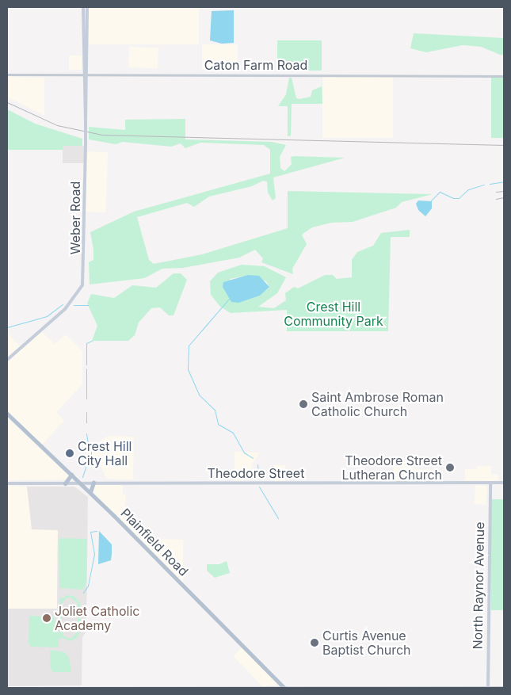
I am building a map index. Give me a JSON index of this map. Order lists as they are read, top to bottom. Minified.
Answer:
{"streets":{"main road":["Weber Road","Theodore Street","Plainfield Road","North Raynor Avenue"],"street":["Caton Farm Road"]},"crossings":[["Caton Farm Road","Weber Road"],["Theodore Street","Plainfield Road"],["Theodore Street","North Raynor Avenue"]],"parks":["Crest Hill Community Park"],"places":["Saint Ambrose Roman Catholic Church","Crest Hill City Hall","Theodore Street Lutheran Church","Joliet Catholic Academy","Curtis Avenue Baptist Church"]}
